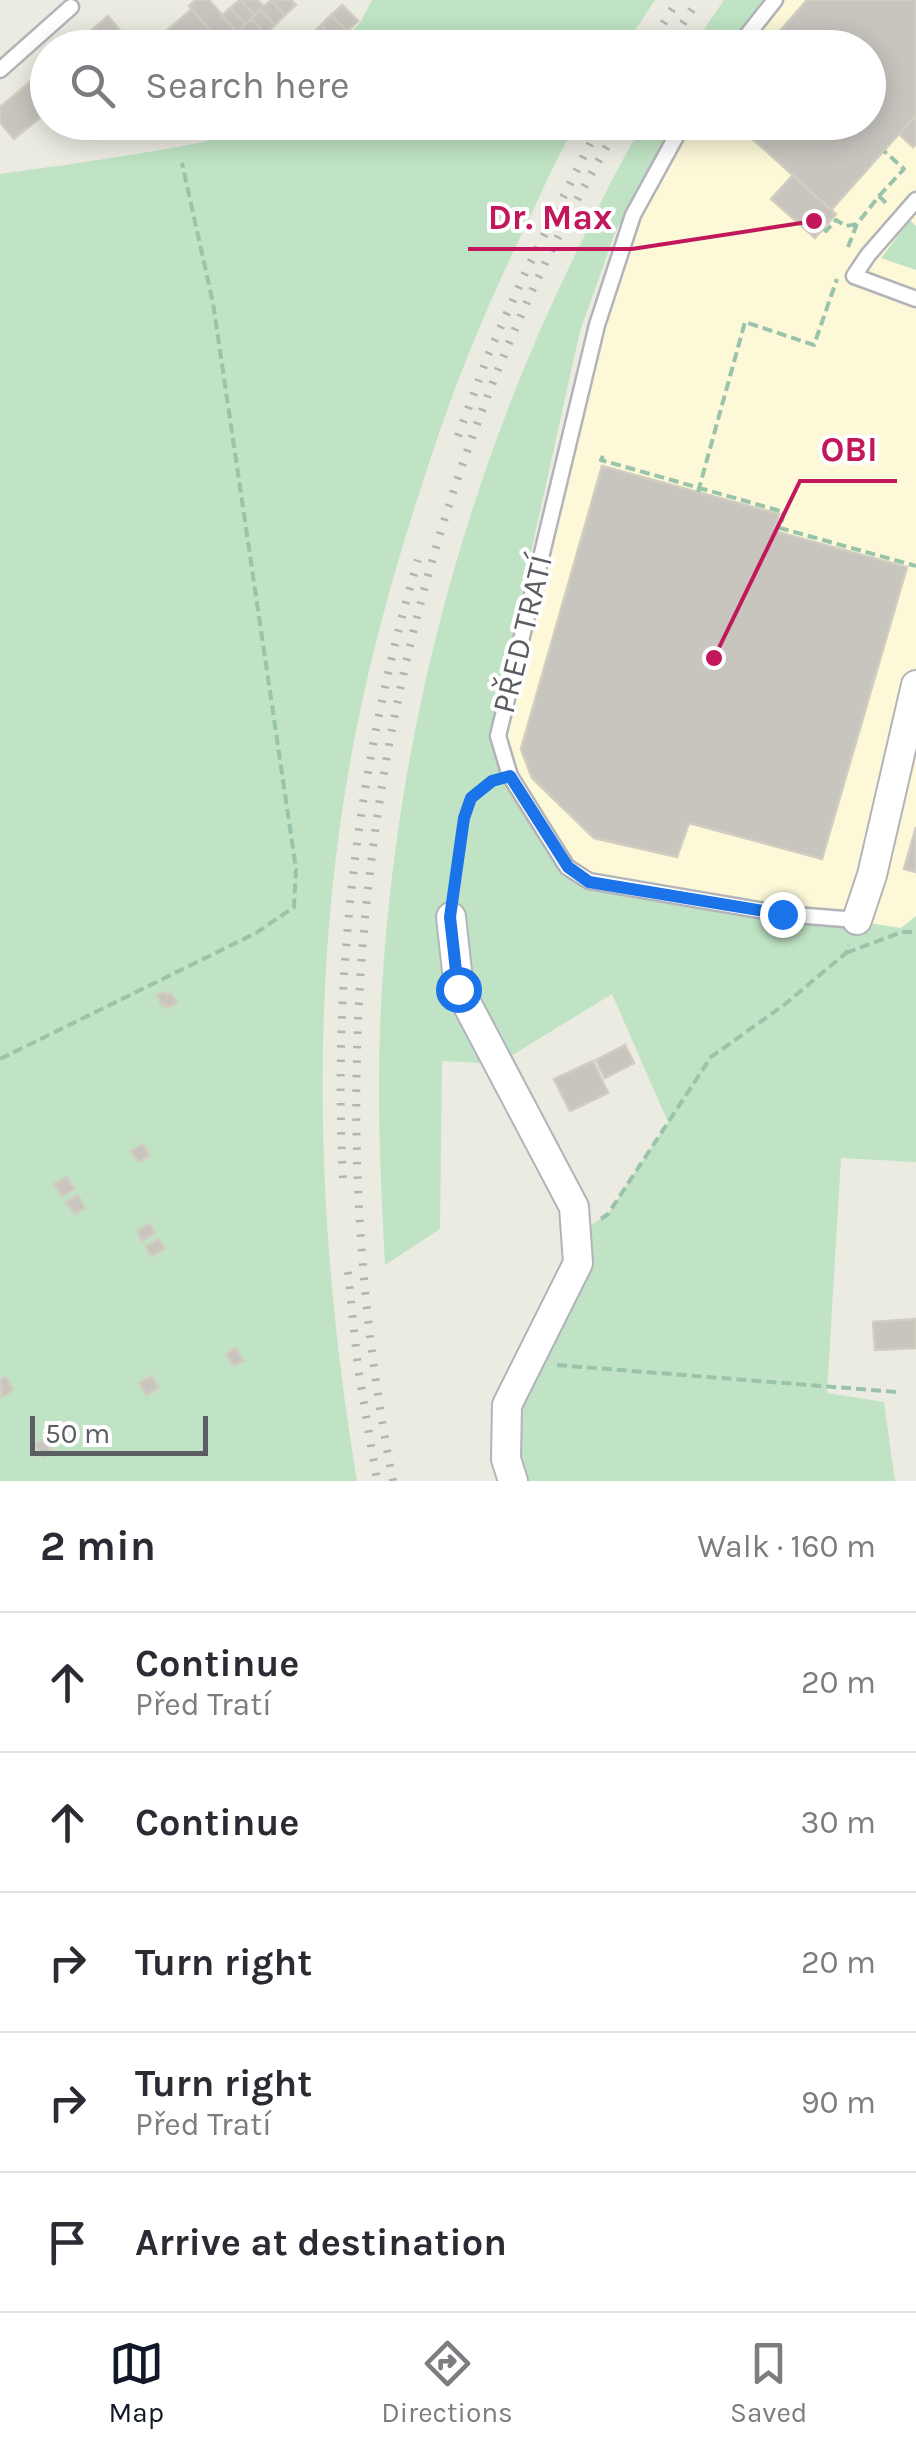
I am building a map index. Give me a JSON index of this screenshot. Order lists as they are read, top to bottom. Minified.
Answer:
{"streets":{"lane":["PŘED TRATÍ"]},"places":["Dr. Max","OBI"],"scale_bar":"50 m","page":{"search":"Search here","scale":"50 m","heading":["2 min","Walk · 160 m"],"list":[["Continue","Před Tratí","20 m"],["Continue","30 m"],["Turn right","20 m"],["Turn right","Před Tratí","90 m"],"Arrive at destination"],"nav":["Map","Directions","Saved"]}}
